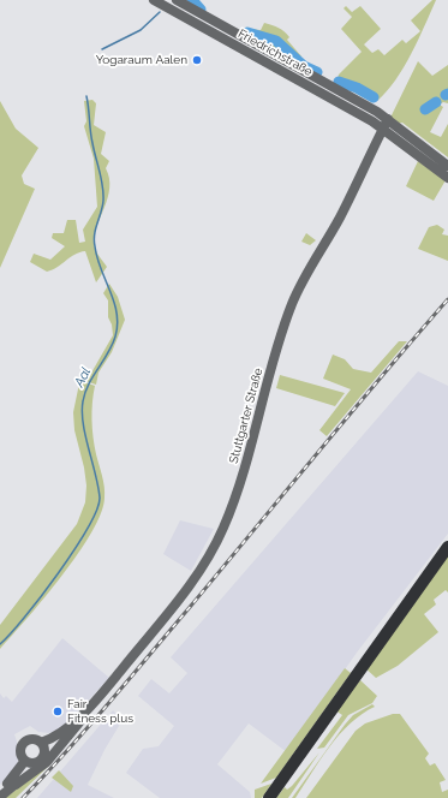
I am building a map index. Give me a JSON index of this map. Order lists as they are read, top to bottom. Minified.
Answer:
{"streets":{"main road":["Friedrichstraße","Stuttgarter Straße"]},"crossings":[["Friedrichstraße","Stuttgarter Straße"]],"water":["Aal"],"places":["Yogaraum Aalen","Fair Fitness plus"]}
